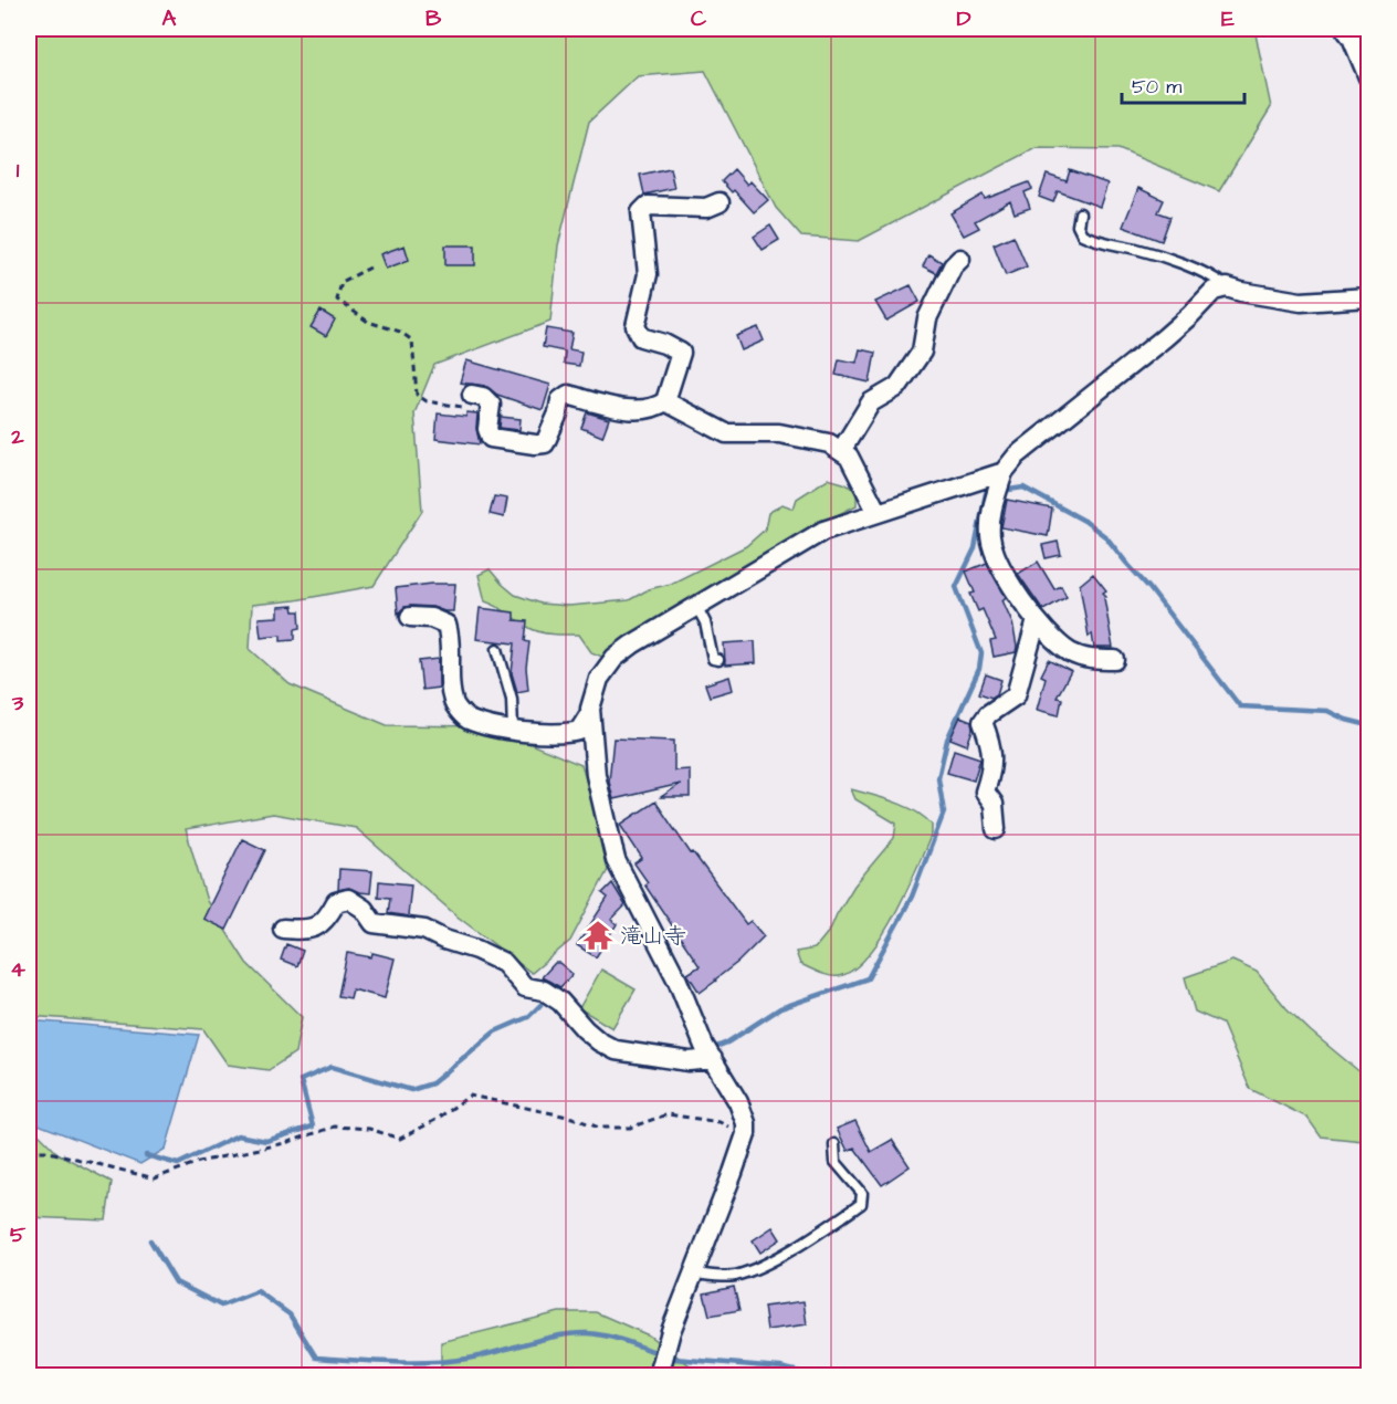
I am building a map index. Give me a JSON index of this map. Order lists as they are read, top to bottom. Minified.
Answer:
{"places":{"temple":["滝山寺"]},"scale_bar":"50 m","grid":{"columns":["A","B","C","D","E"],"rows":["1","2","3","4","5"]}}
